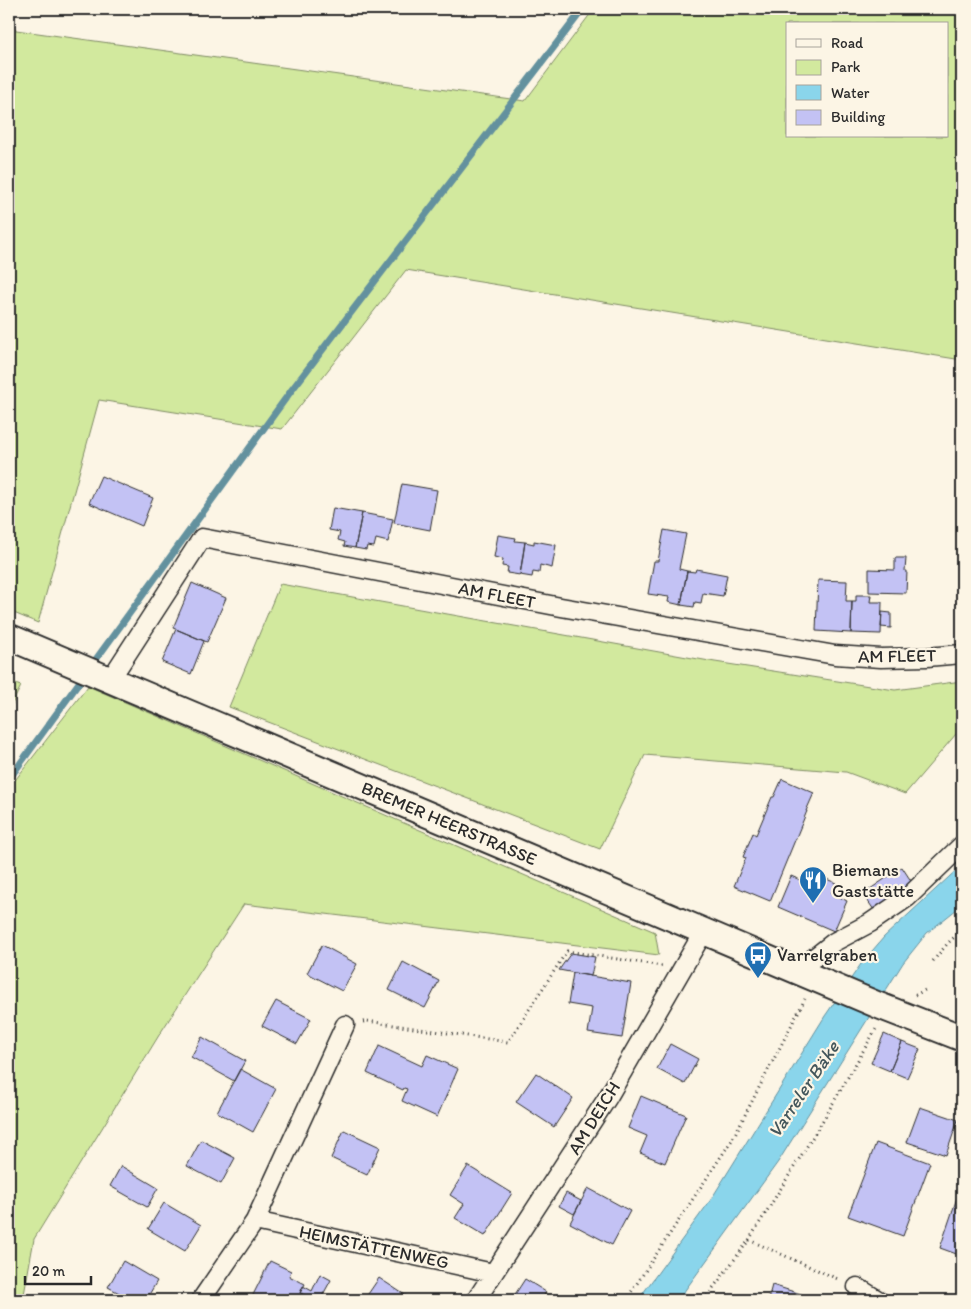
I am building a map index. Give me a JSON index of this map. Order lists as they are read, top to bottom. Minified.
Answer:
{"streets":{"main road":["BREMER HEERSTRASSE"],"street":["AM FLEET","AM DEICH","HEIMSTÄTTENWEG"]},"crossings":[["AM FLEET","BREMER HEERSTRASSE"],["BREMER HEERSTRASSE","AM DEICH"],["AM DEICH","HEIMSTÄTTENWEG"]],"water":["Varreler Bäke"],"places":{"restaurant":["Biemans Gaststätte"],"bus stop":["Varrelgraben"]},"legend":["Road","Park","Water","Building"],"scale_bar":"20 m"}
